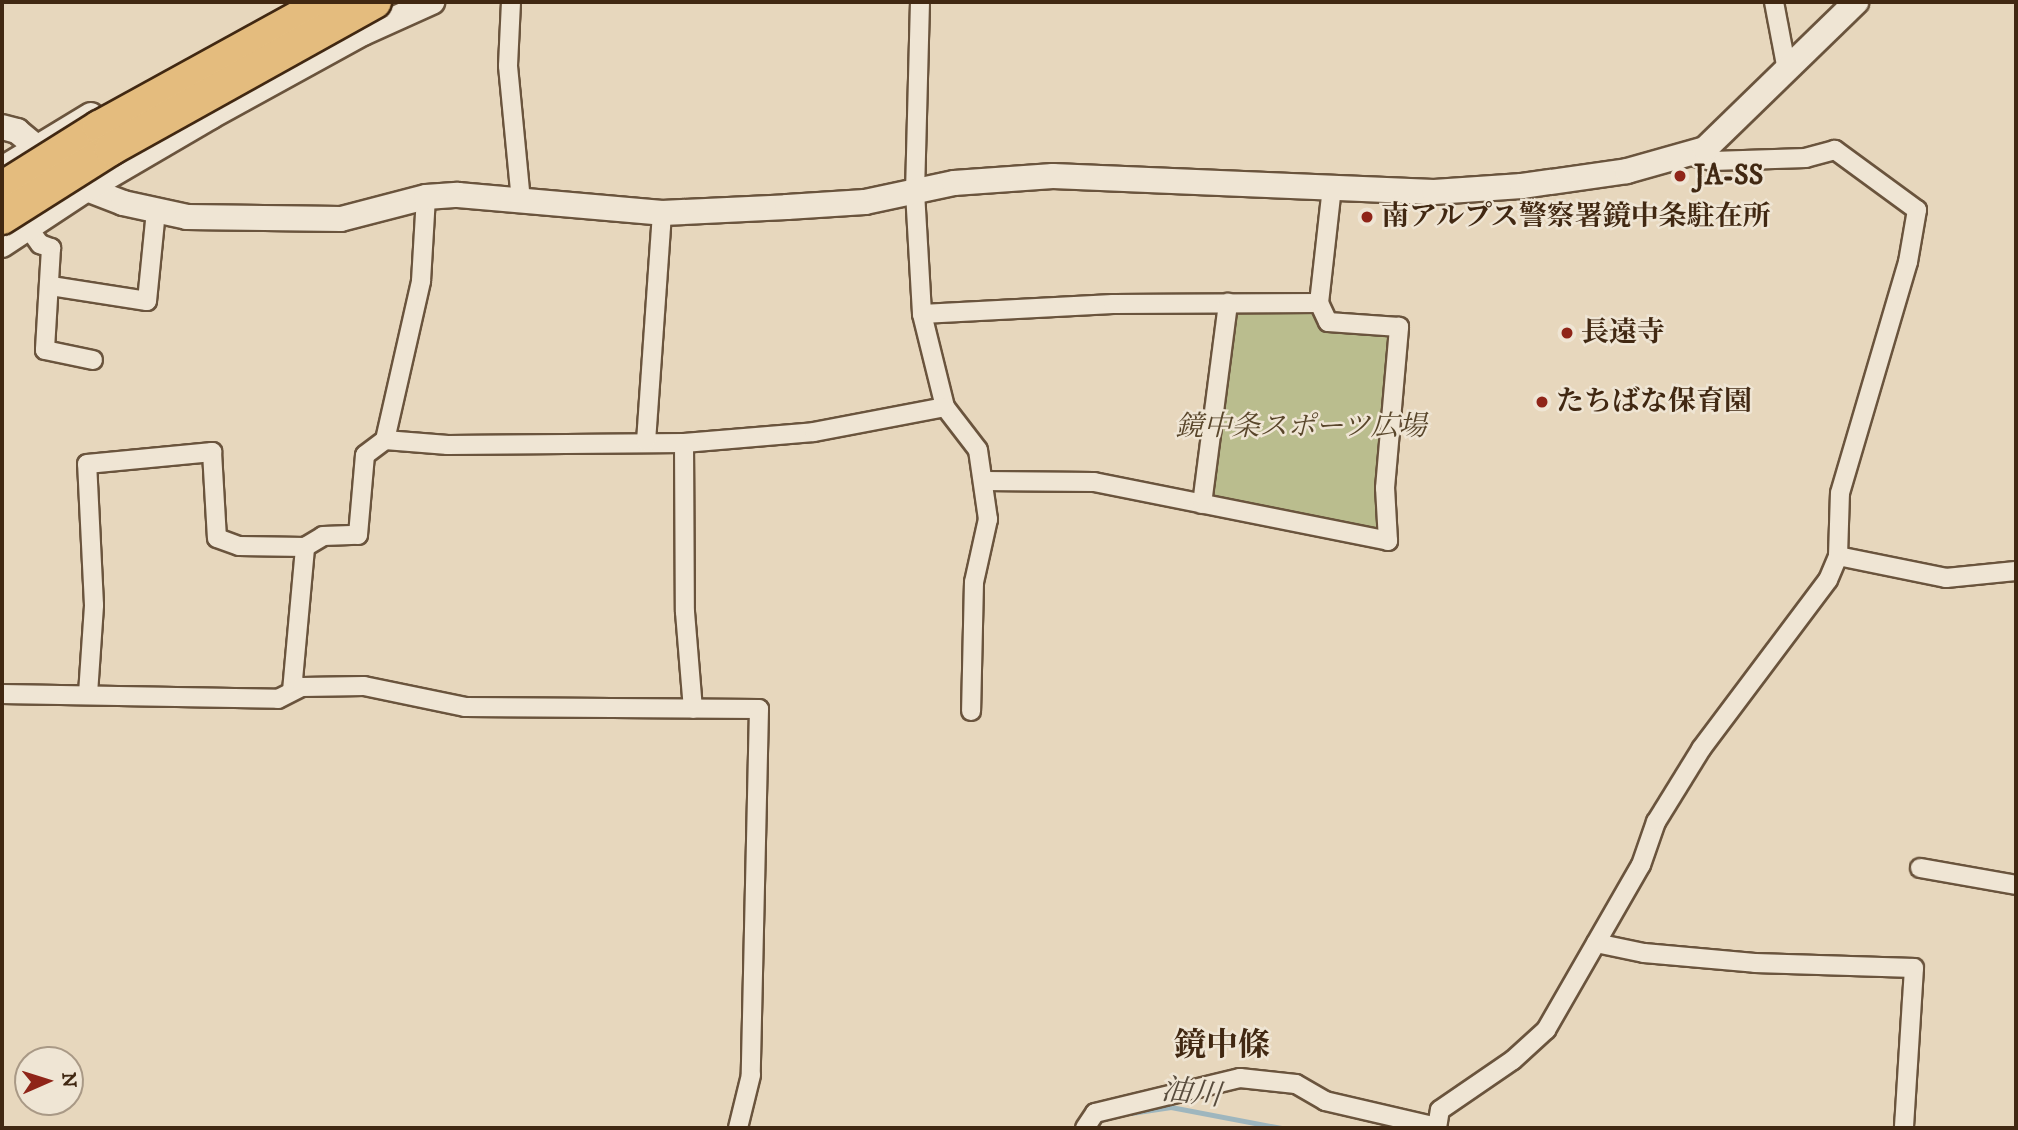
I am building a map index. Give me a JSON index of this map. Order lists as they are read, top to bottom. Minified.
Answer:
{"districts":["鏡中條"],"water":["油川"],"parks":["鏡中条スポーツ広場"],"places":["JA-SS","南アルプス警察署鏡中条駐在所","長遠寺","たちばな保育園"],"north":"right"}
